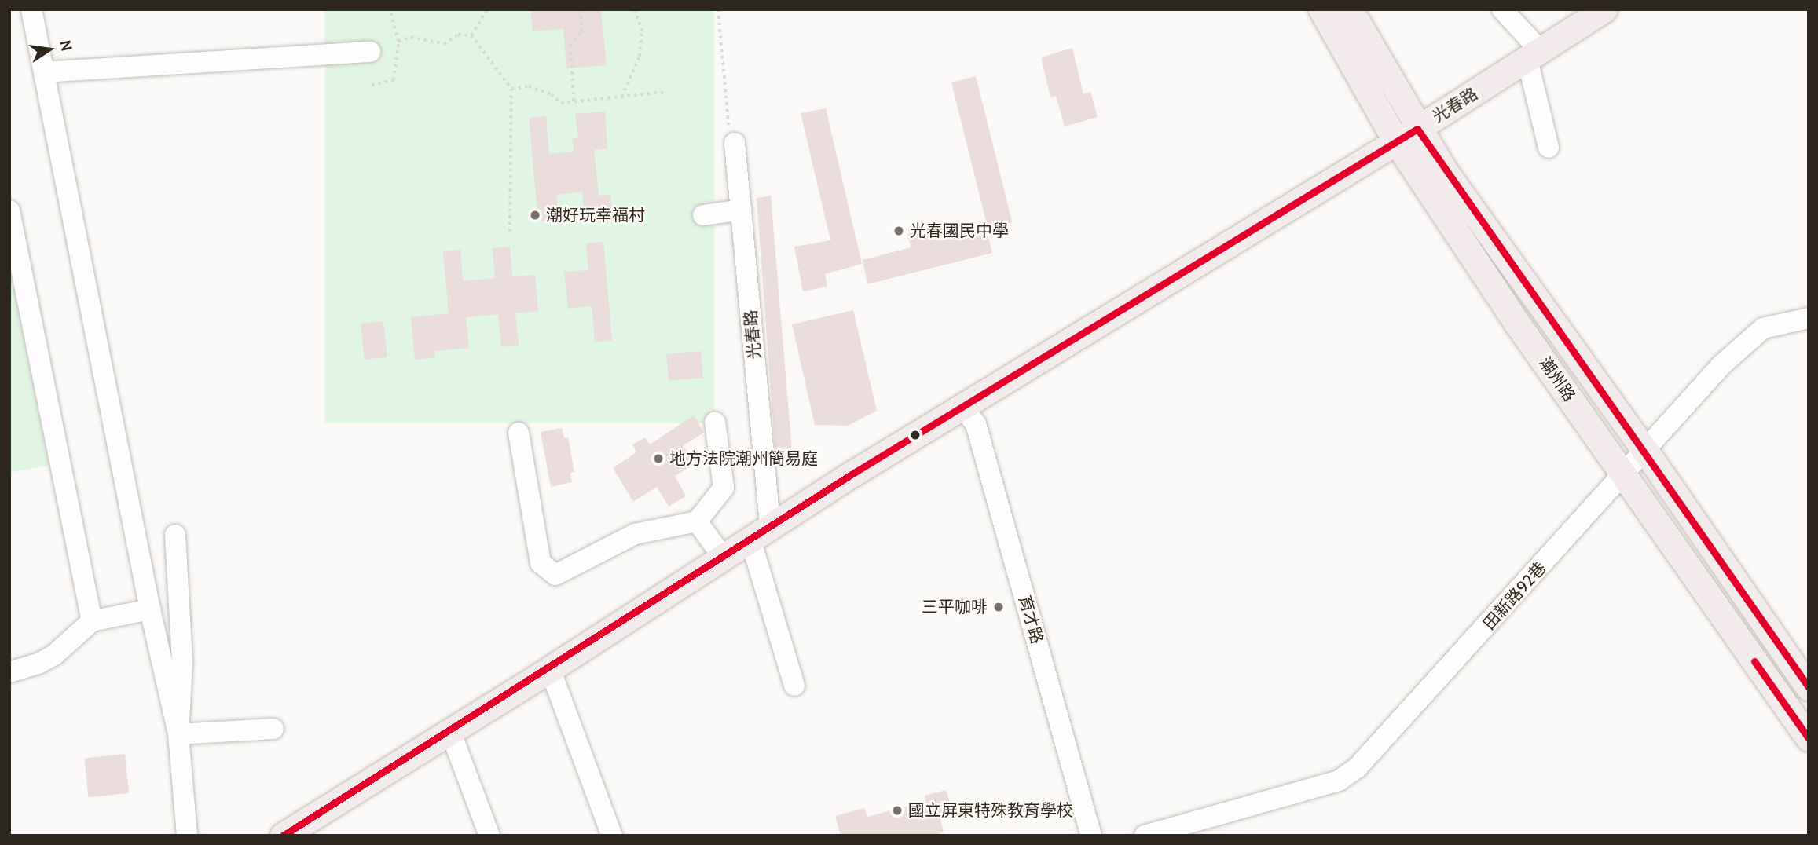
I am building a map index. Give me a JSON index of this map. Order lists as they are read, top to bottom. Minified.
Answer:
{"streets":{"main road":["光春路","潮州路"],"street":["田新路92巷","育才路"]},"crossings":[["光春路","潮州路"],["光春路","育才路"],["潮州路","田新路92巷"]],"places":["潮好玩幸福村","光春國民中學","地方法院潮州簡易庭","三平咖啡","國立屏東特殊教育學校"],"north":"right"}
